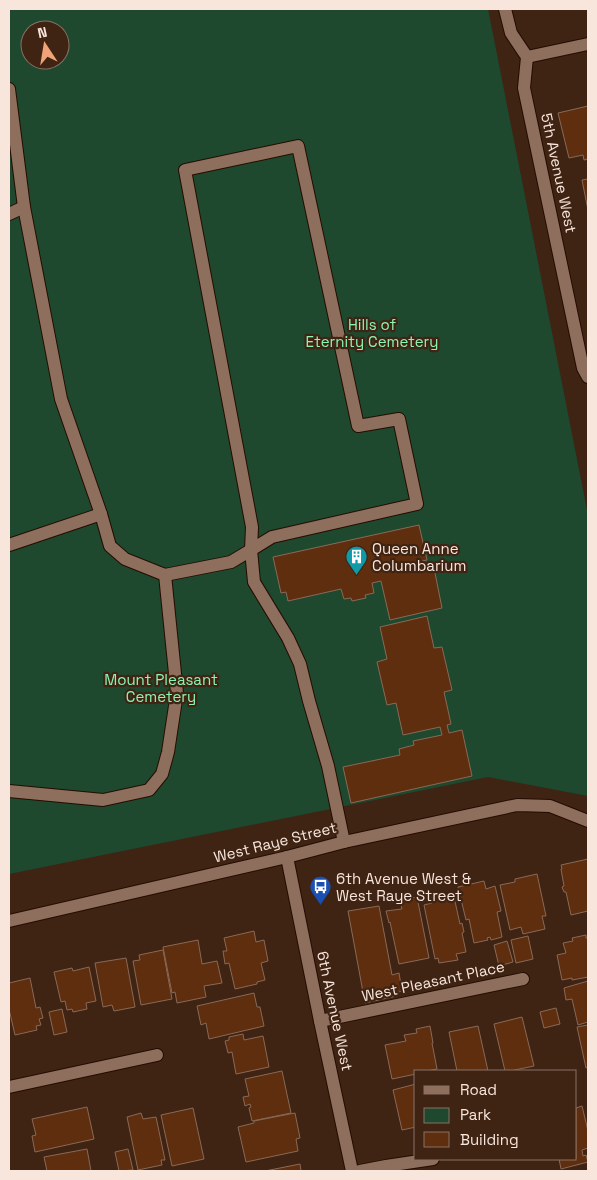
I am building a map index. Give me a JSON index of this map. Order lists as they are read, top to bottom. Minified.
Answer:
{"streets":{"street":["5th Avenue West","West Raye Street","West Pleasant Place","6th Avenue West"]},"crossings":[["West Raye Street","6th Avenue West"],["West Pleasant Place","6th Avenue West"]],"parks":["Hills of Eternity Cemetery","Mount Pleasant Cemetery"],"places":{"building":["Queen Anne Columbarium"],"bus stop":["6th Avenue West & West Raye Street"]},"legend":["Road","Park","Building"],"north":"top"}
